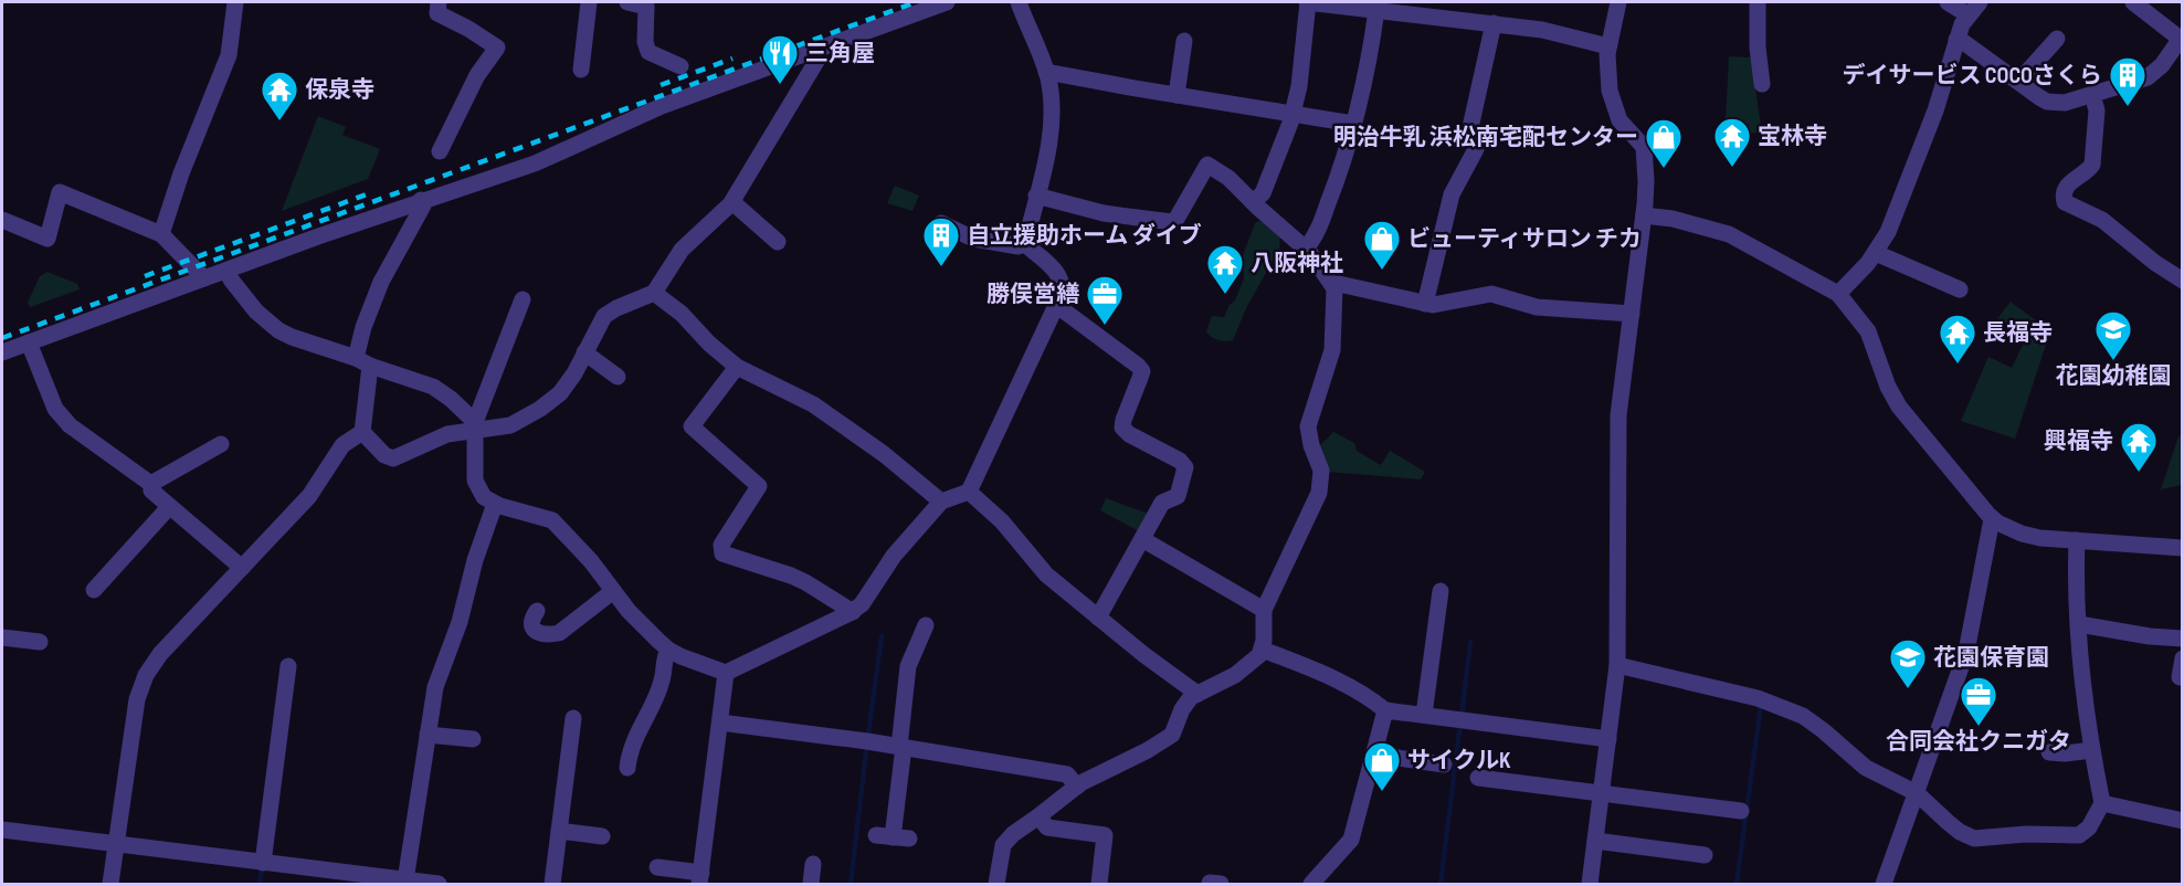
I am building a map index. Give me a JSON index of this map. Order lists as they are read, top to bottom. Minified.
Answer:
{"places":{"restaurant":["三角屋"],"building":["デイサービス COCOさくら","自立援助ホーム ダイブ"],"temple":["保泉寺","宝林寺","八阪神社","長福寺","興福寺"],"shop":["明治牛乳 浜松南宅配センター","ビューティサロン チカ","サイクルK"],"office":["勝俣営繕","合同会社クニガタ"],"school or university":["花園幼稚園","花園保育園"]}}
